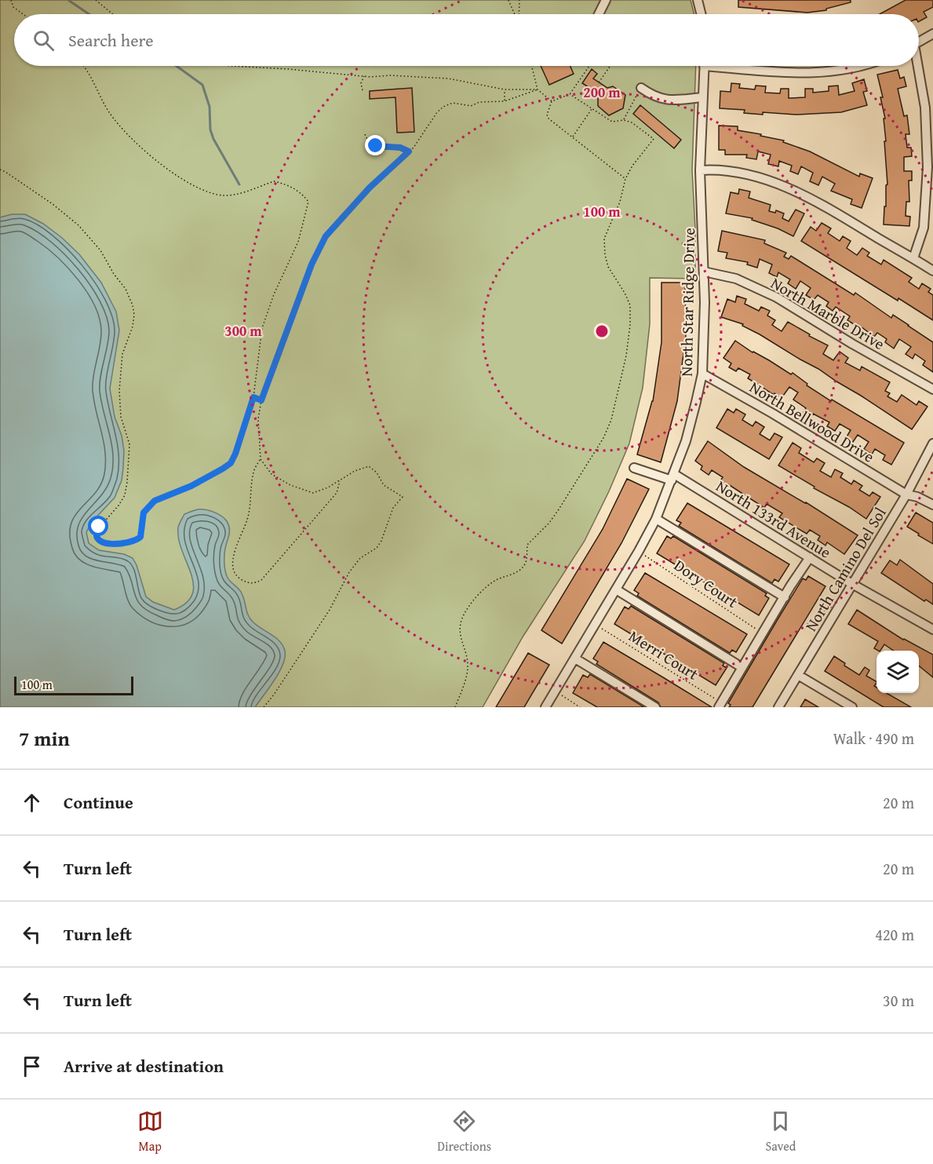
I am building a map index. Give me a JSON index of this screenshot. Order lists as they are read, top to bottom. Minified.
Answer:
{"streets":{"street":["North Star Ridge Drive","North Marble Drive","North Bellwood Drive","North 133rd Avenue","North Camino Del Sol"],"path":["Dory Court","Merri Court"]},"crossings":[["North Star Ridge Drive","North Marble Drive"],["North Star Ridge Drive","North Bellwood Drive"],["North Star Ridge Drive","North 133rd Avenue"],["North Star Ridge Drive","Dory Court"],["North Star Ridge Drive","Merri Court"],["North Bellwood Drive","North Camino Del Sol"],["North 133rd Avenue","North Camino Del Sol"]],"scale_bar":"100 m","page":{"search":"Search here","scale":"100 m","heading":["7 min","Walk · 490 m"],"list":[["Continue","20 m"],["Turn left","20 m"],["Turn left","420 m"],["Turn left","30 m"],"Arrive at destination"],"nav":["Map","Directions","Saved"]},"rings":["200 m","100 m","300 m"]}
